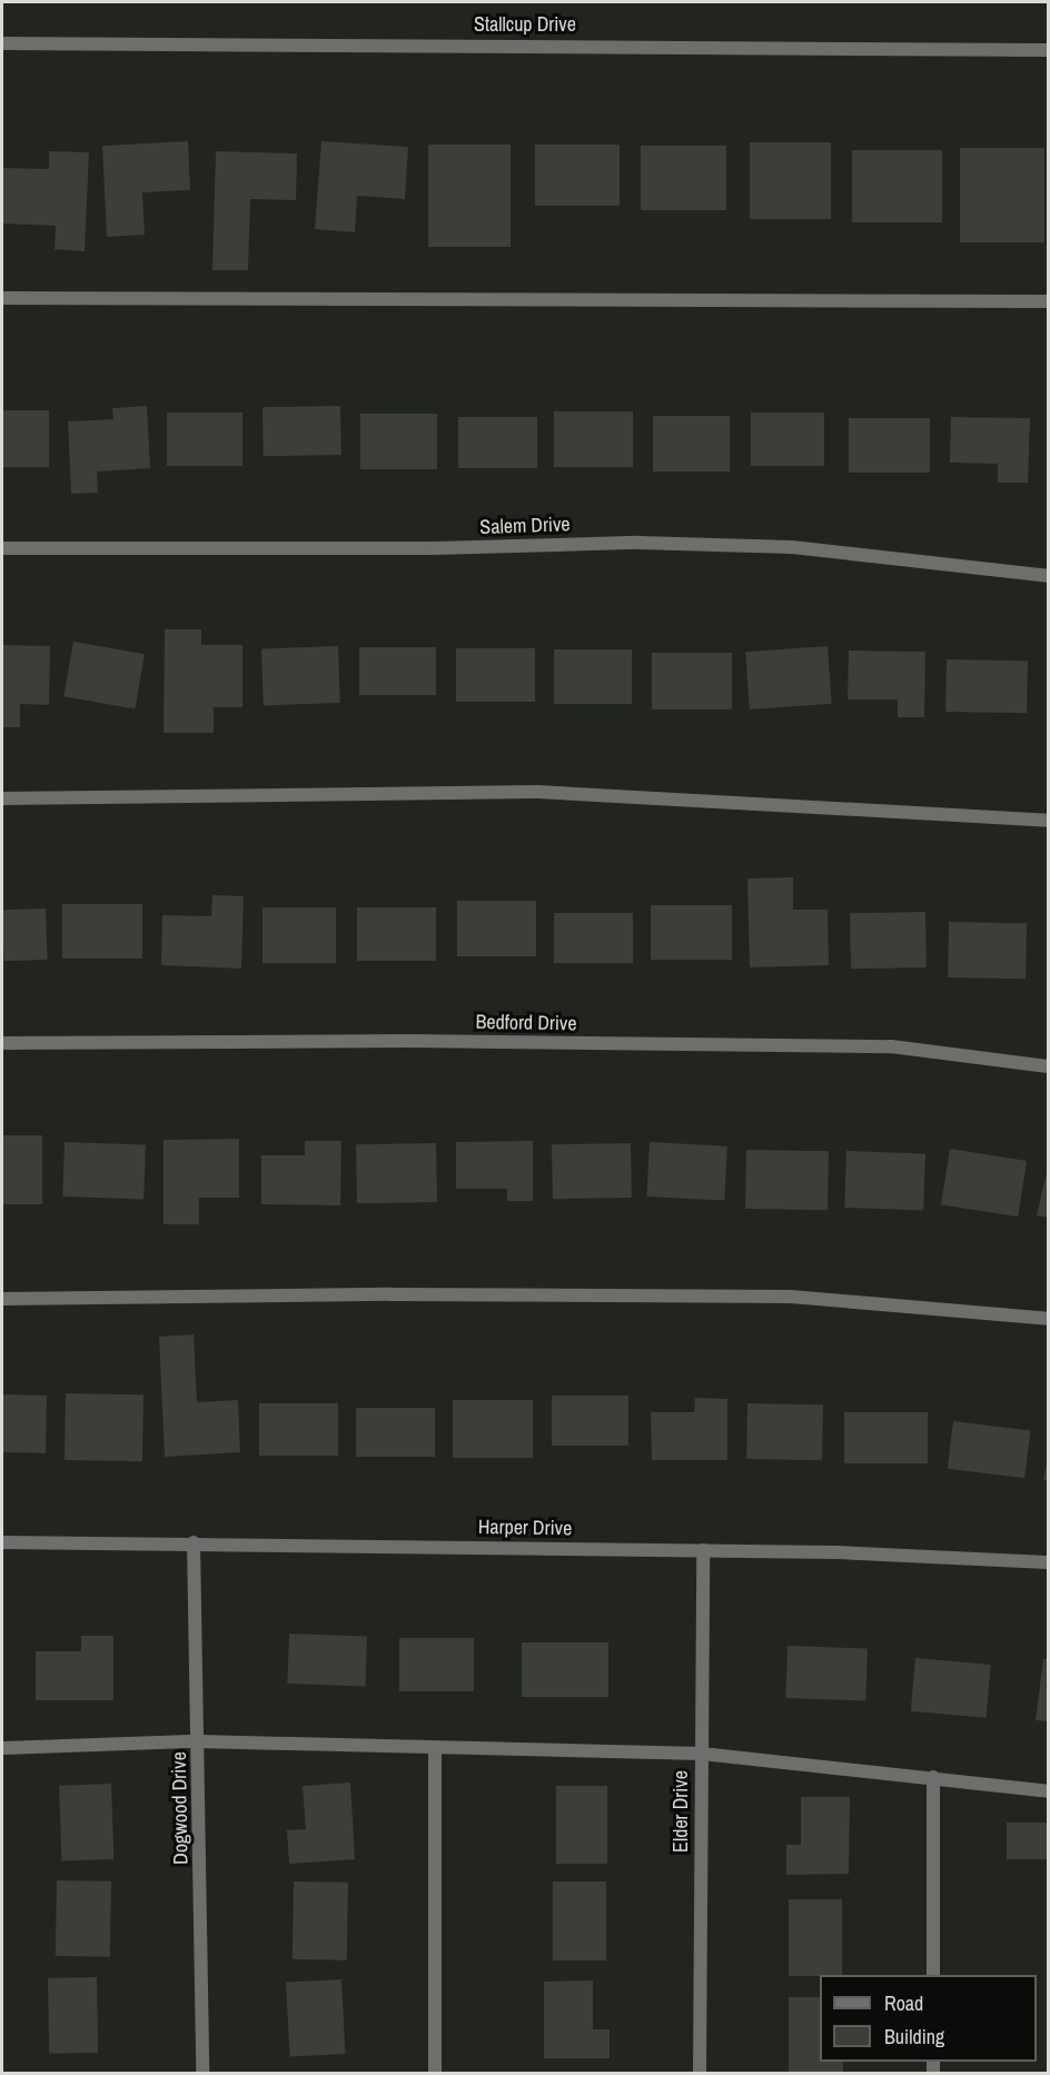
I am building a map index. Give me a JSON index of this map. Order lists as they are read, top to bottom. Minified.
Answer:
{"streets":{"street":["Stallcup Drive","Salem Drive","Bedford Drive","Harper Drive","Dogwood Drive","Elder Drive"]},"crossings":[["Harper Drive","Dogwood Drive"],["Harper Drive","Elder Drive"]],"legend":["Road","Building"]}
